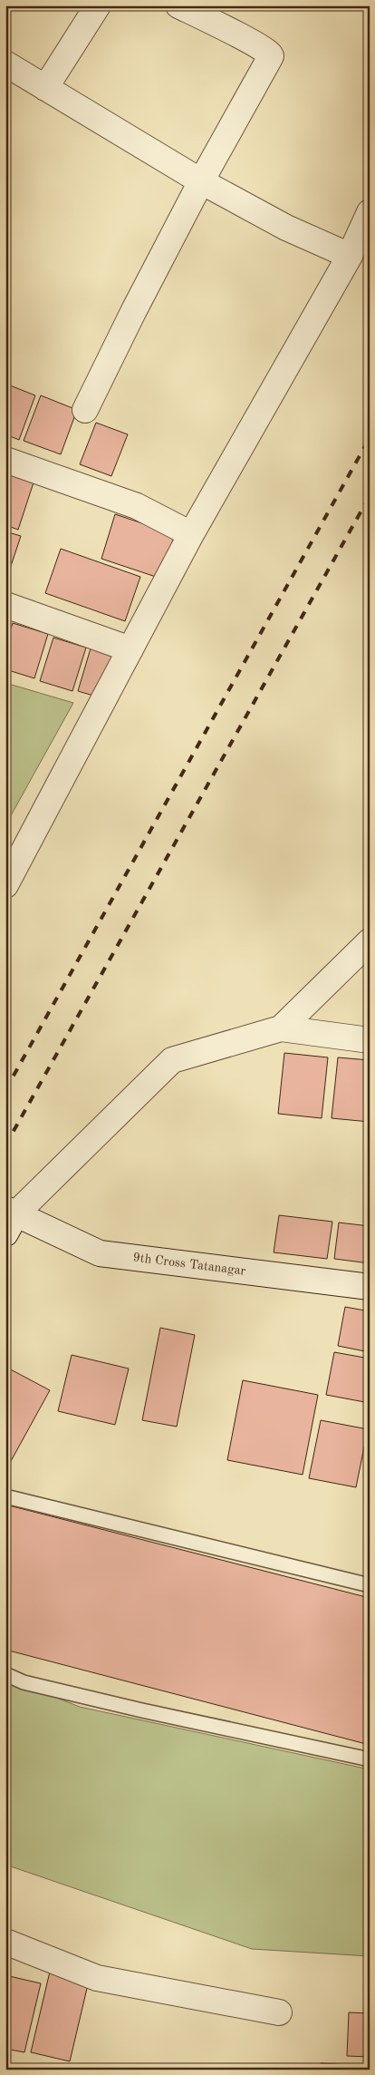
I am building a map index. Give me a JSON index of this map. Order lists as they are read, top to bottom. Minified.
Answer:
{"streets":{"street":["9th Cross Tatanagar"]}}
